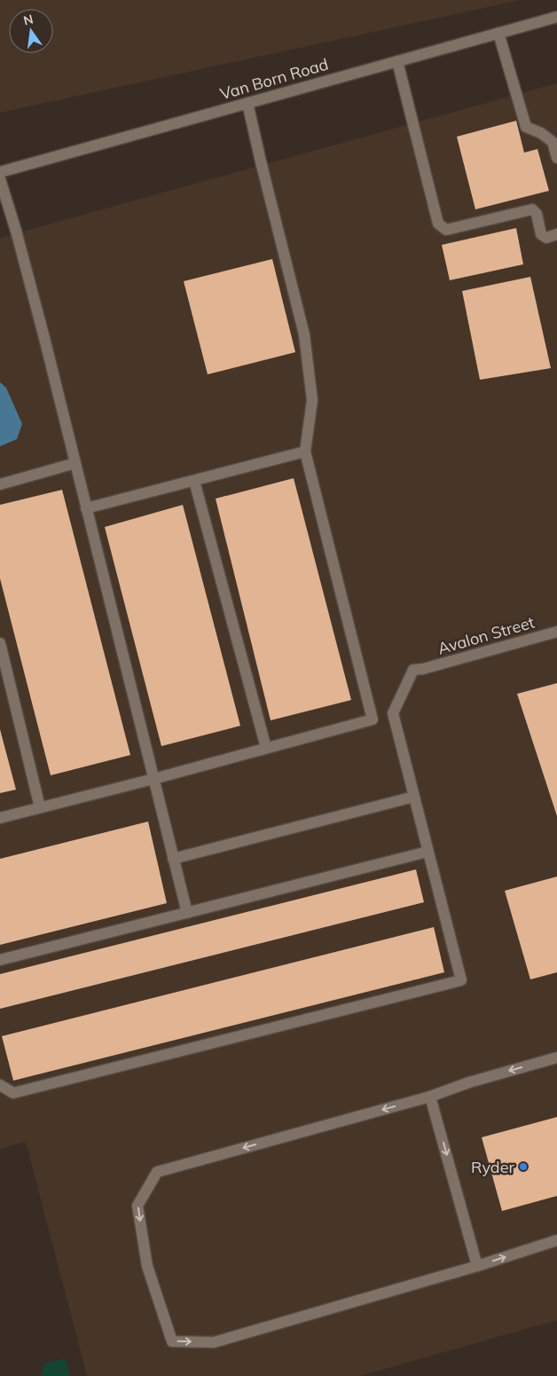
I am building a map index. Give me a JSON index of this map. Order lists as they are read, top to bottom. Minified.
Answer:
{"streets":{"main road":["Van Born Road","Avalon Street"]},"places":["Ryder"],"north":"top"}
